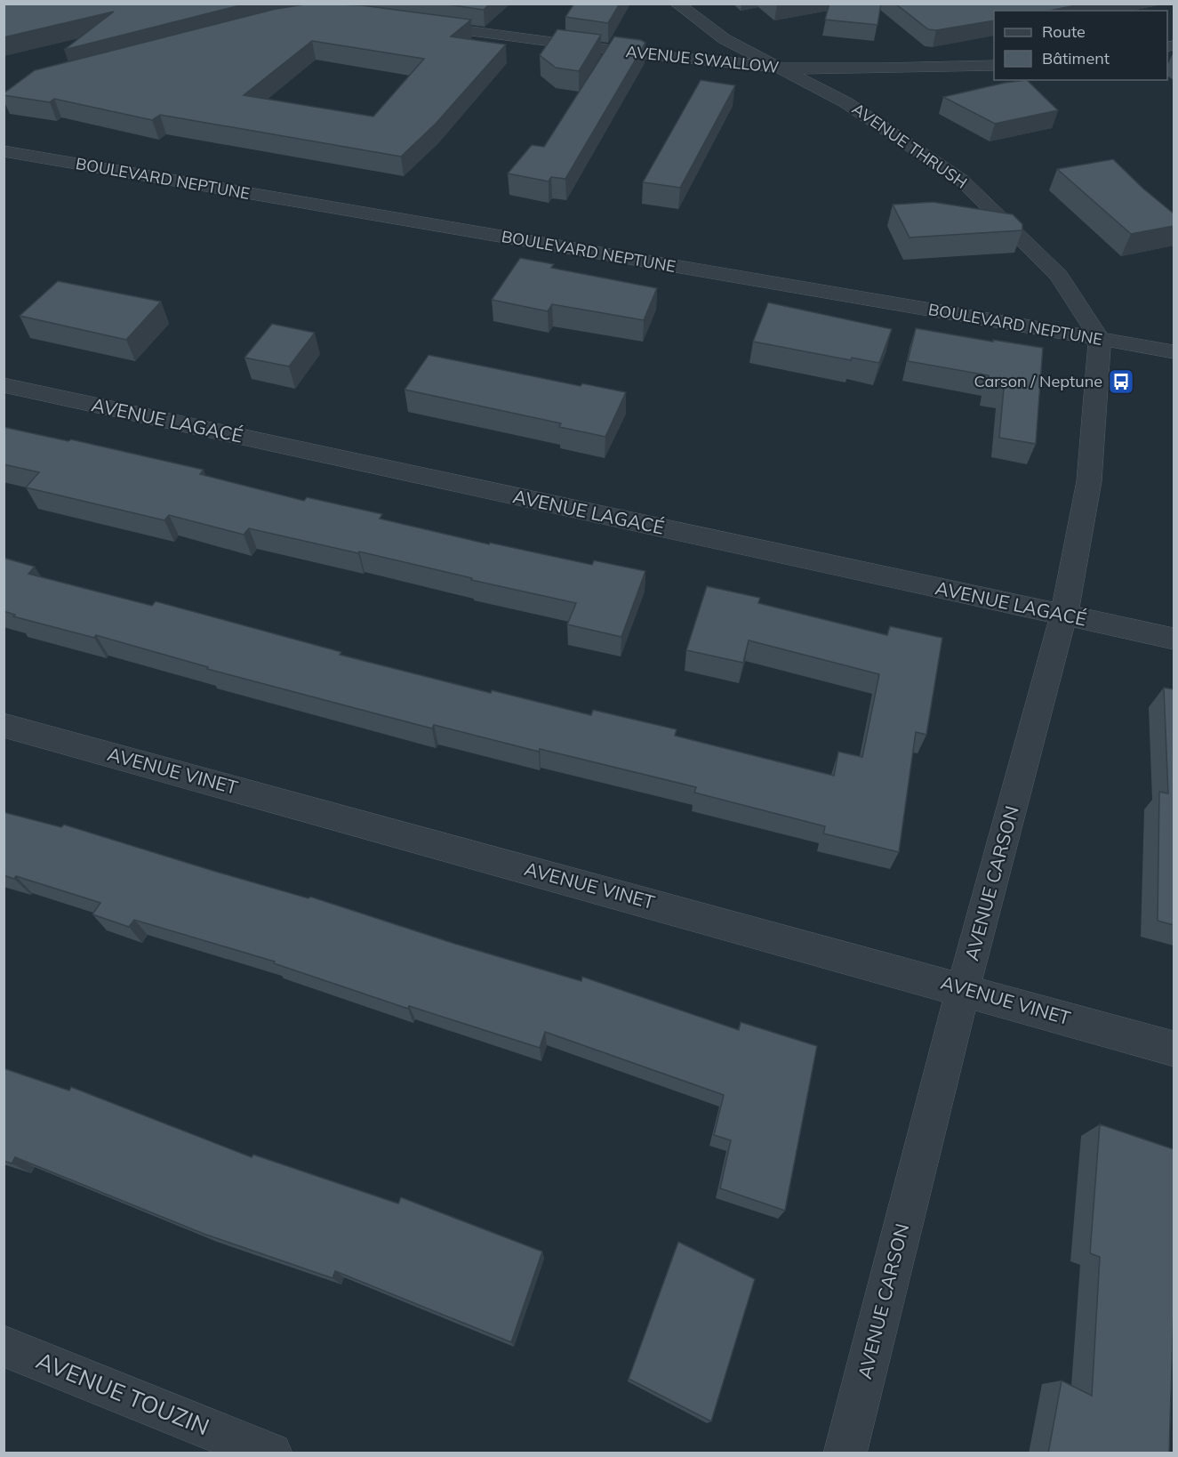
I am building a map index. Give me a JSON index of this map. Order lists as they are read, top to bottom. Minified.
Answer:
{"streets":{"street":["AVENUE SWALLOW","AVENUE THRUSH","BOULEVARD NEPTUNE","AVENUE LAGACÉ","AVENUE VINET","AVENUE CARSON","AVENUE TOUZIN"]},"crossings":[["AVENUE SWALLOW","AVENUE THRUSH"],["AVENUE THRUSH","BOULEVARD NEPTUNE"],["AVENUE THRUSH","AVENUE CARSON"],["BOULEVARD NEPTUNE","AVENUE CARSON"],["AVENUE LAGACÉ","AVENUE CARSON"],["AVENUE VINET","AVENUE CARSON"]],"places":{"bus stop":["Carson / Neptune"]},"legend":["Route","Bâtiment"]}
